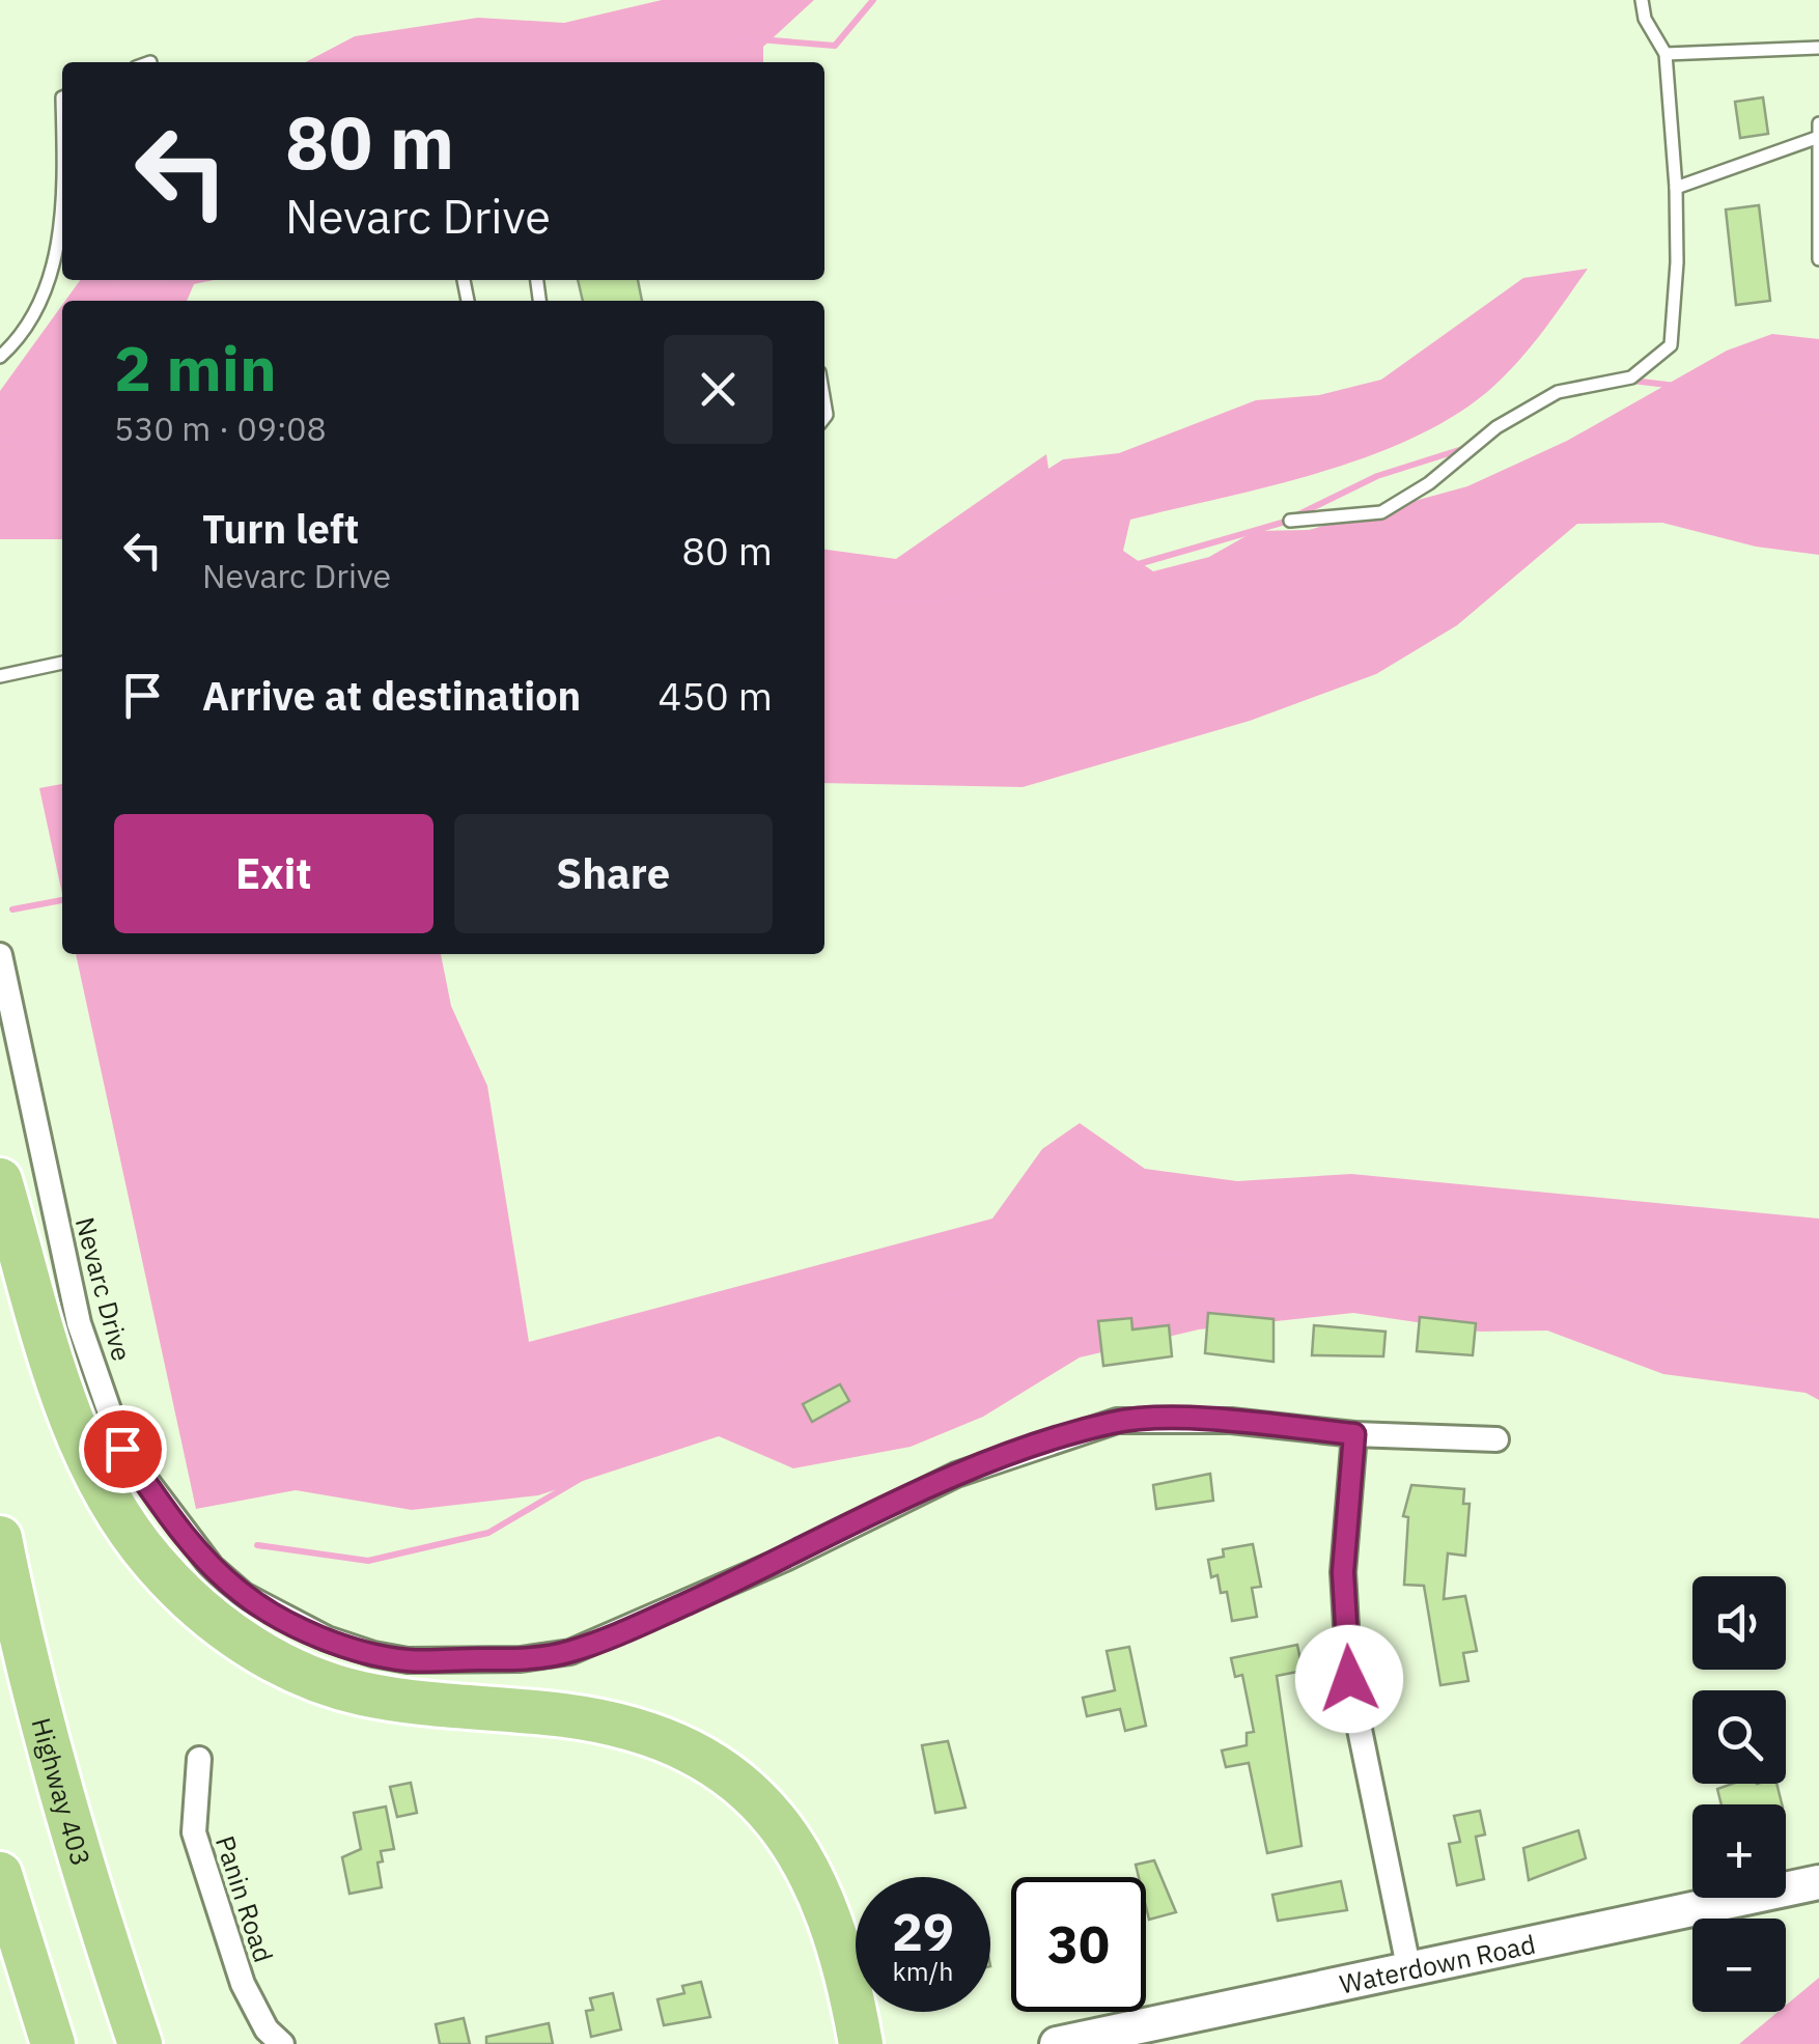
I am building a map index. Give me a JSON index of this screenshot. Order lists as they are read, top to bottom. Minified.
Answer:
{"streets":{"highway":["Highway 403"],"main road":["Waterdown Road"],"street":["Nevarc Drive","Panin Road"]},"page":{"turn":["80 m","Nevarc Drive"],"heading":["2 min","530 m · 09:08"],"list":[{"name":"Turn left","note":"Nevarc Drive","value":"80 m"},{"name":"Arrive at destination","value":"450 m"}],"buttons":["Exit","Share"],"map_buttons":["+","−"],"speed":"29 km/h","limit":"30"}}
